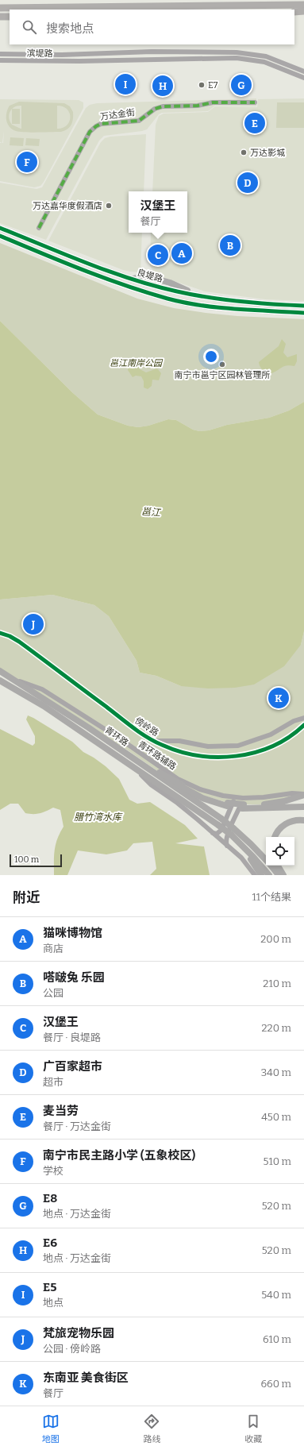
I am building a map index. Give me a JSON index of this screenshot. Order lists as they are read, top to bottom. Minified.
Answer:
{"streets":{"main road":["良堤路","青环路"],"street":["滨堤路","万达金街","傍岭路","青环路辅路"]},"crossings":[["青环路","青环路辅路"]],"water":["邕江","腊竹湾水库"],"parks":["邕江南岸公园"],"places":["E7","万达影城","万达嘉华度假酒店","南宁市邕宁区园林管理所"],"scale_bar":"100 m","page":{"search":"搜索地点","pins":["I","G","H","E","F","D","B","A","C","J","K"],"popup":["汉堡王","餐厅"],"scale":"100 m","heading":["附近","11个结果"],"list":[{"mark":"A","name":"猫咪博物馆","note":"商店","value":"200 m"},{"mark":"B","name":"嗒啵兔 乐园","note":"公园","value":"210 m"},{"mark":"C","name":"汉堡王","note":"餐厅 · 良堤路","value":"220 m"},{"mark":"D","name":"广百家超市","note":"超市","value":"340 m"},{"mark":"E","name":"麦当劳","note":"餐厅 · 万达金街","value":"450 m"},{"mark":"F","name":"南宁市民主路小学 (五象校区)","note":"学校","value":"510 m"},{"mark":"G","name":"E8","note":"地点 · 万达金街","value":"520 m"},{"mark":"H","name":"E6","note":"地点 · 万达金街","value":"520 m"},{"mark":"I","name":"E5","note":"地点","value":"540 m"},{"mark":"J","name":"梵旅宠物乐园","note":"公园 · 傍岭路","value":"610 m"},{"mark":"K","name":"东南亚 美食街区","note":"餐厅","value":"660 m"}],"nav":["地图","路线","收藏"]}}
